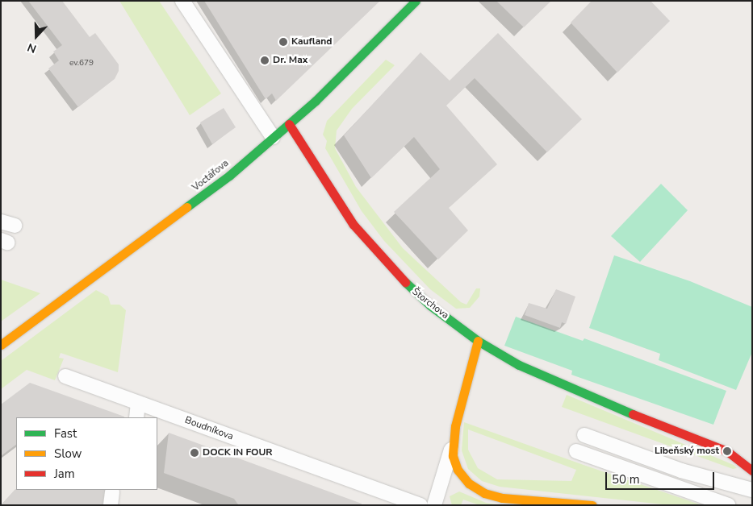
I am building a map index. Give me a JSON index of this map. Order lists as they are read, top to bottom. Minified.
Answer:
{"streets":{"main road":["Voctářova","Štorchova"],"street":["Boudníkova"]},"crossings":[["Voctářova","Štorchova"]],"places":["Kaufland","Dr. Max","Libeňský most","DOCK IN FOUR"],"house_numbers":["ev.679"],"legend":["Fast","Slow","Jam"],"scale_bar":"50 m","north":"bottom"}
